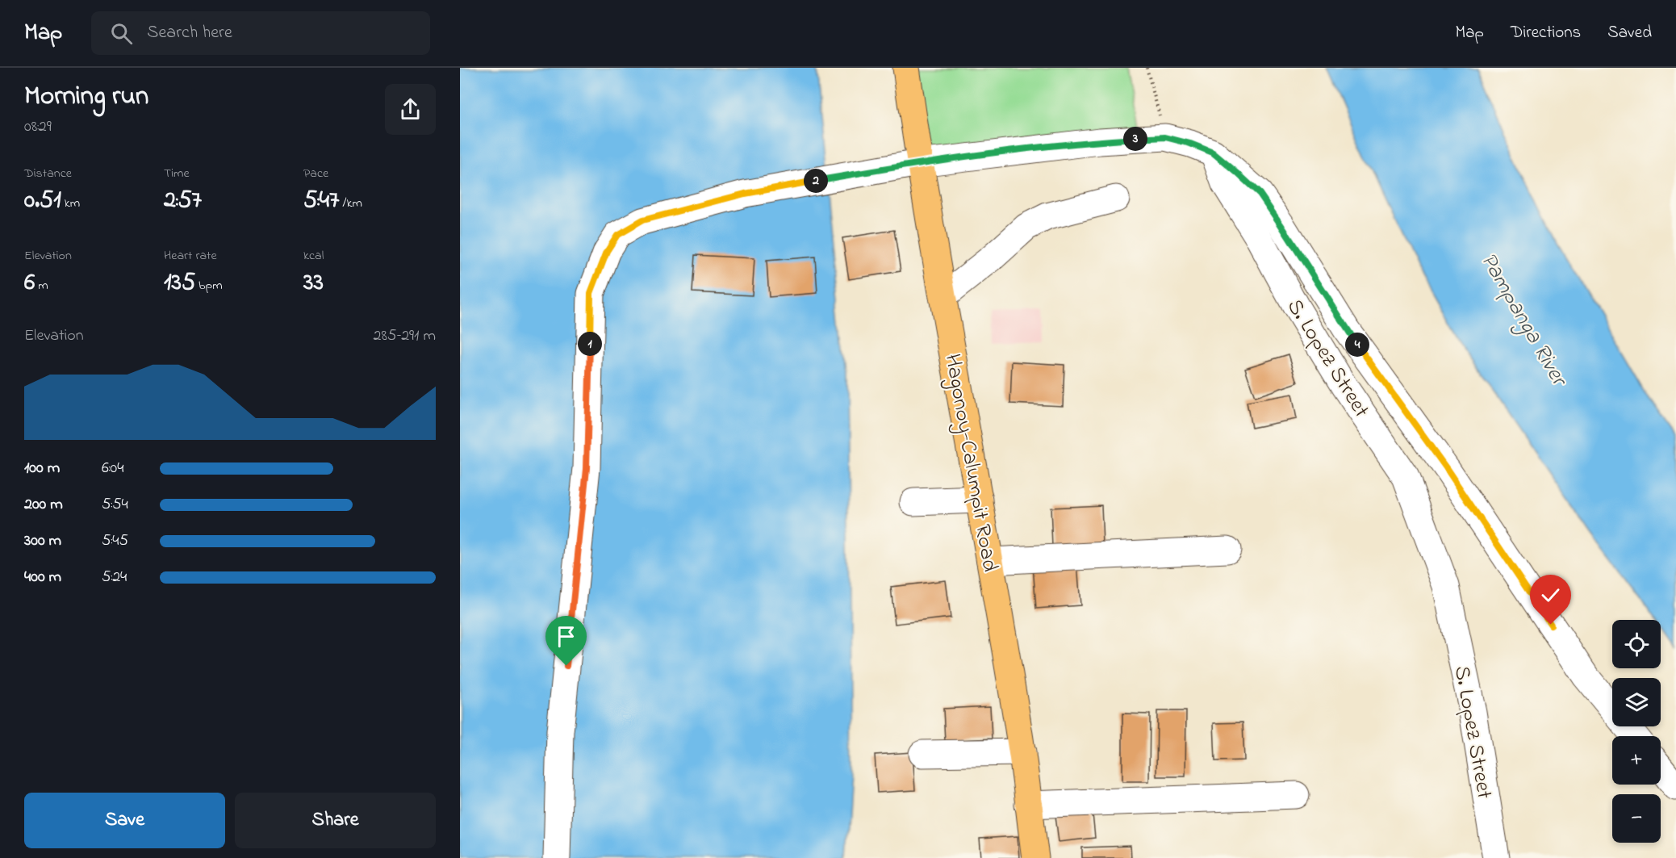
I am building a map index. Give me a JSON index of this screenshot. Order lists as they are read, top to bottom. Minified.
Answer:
{"streets":{"main road":["Hagonoy-Calumpit Road"],"street":["S. Lopez Street"]},"water":["Pampanga River"],"page":{"header":"Map","search":"Search here","nav":["Map","Directions","Saved"],"heading":["Morning run","08:29"],"pins":["3","2","1","4"],"stats":[["Distance","0.51 km"],["Time","2:57"],["Pace","5:47 /km"],["Elevation","6 m"],["Heart rate","135 bpm"],["kcal","33"]],"chart":["Elevation","285–291 m"],"list":[{"name":"100 m","note":"6:04"},{"name":"200 m","note":"5:54"},{"name":"300 m","note":"5:45"},{"name":"400 m","note":"5:24"}],"map_buttons":["+","−"],"buttons":["Save","Share"]}}
